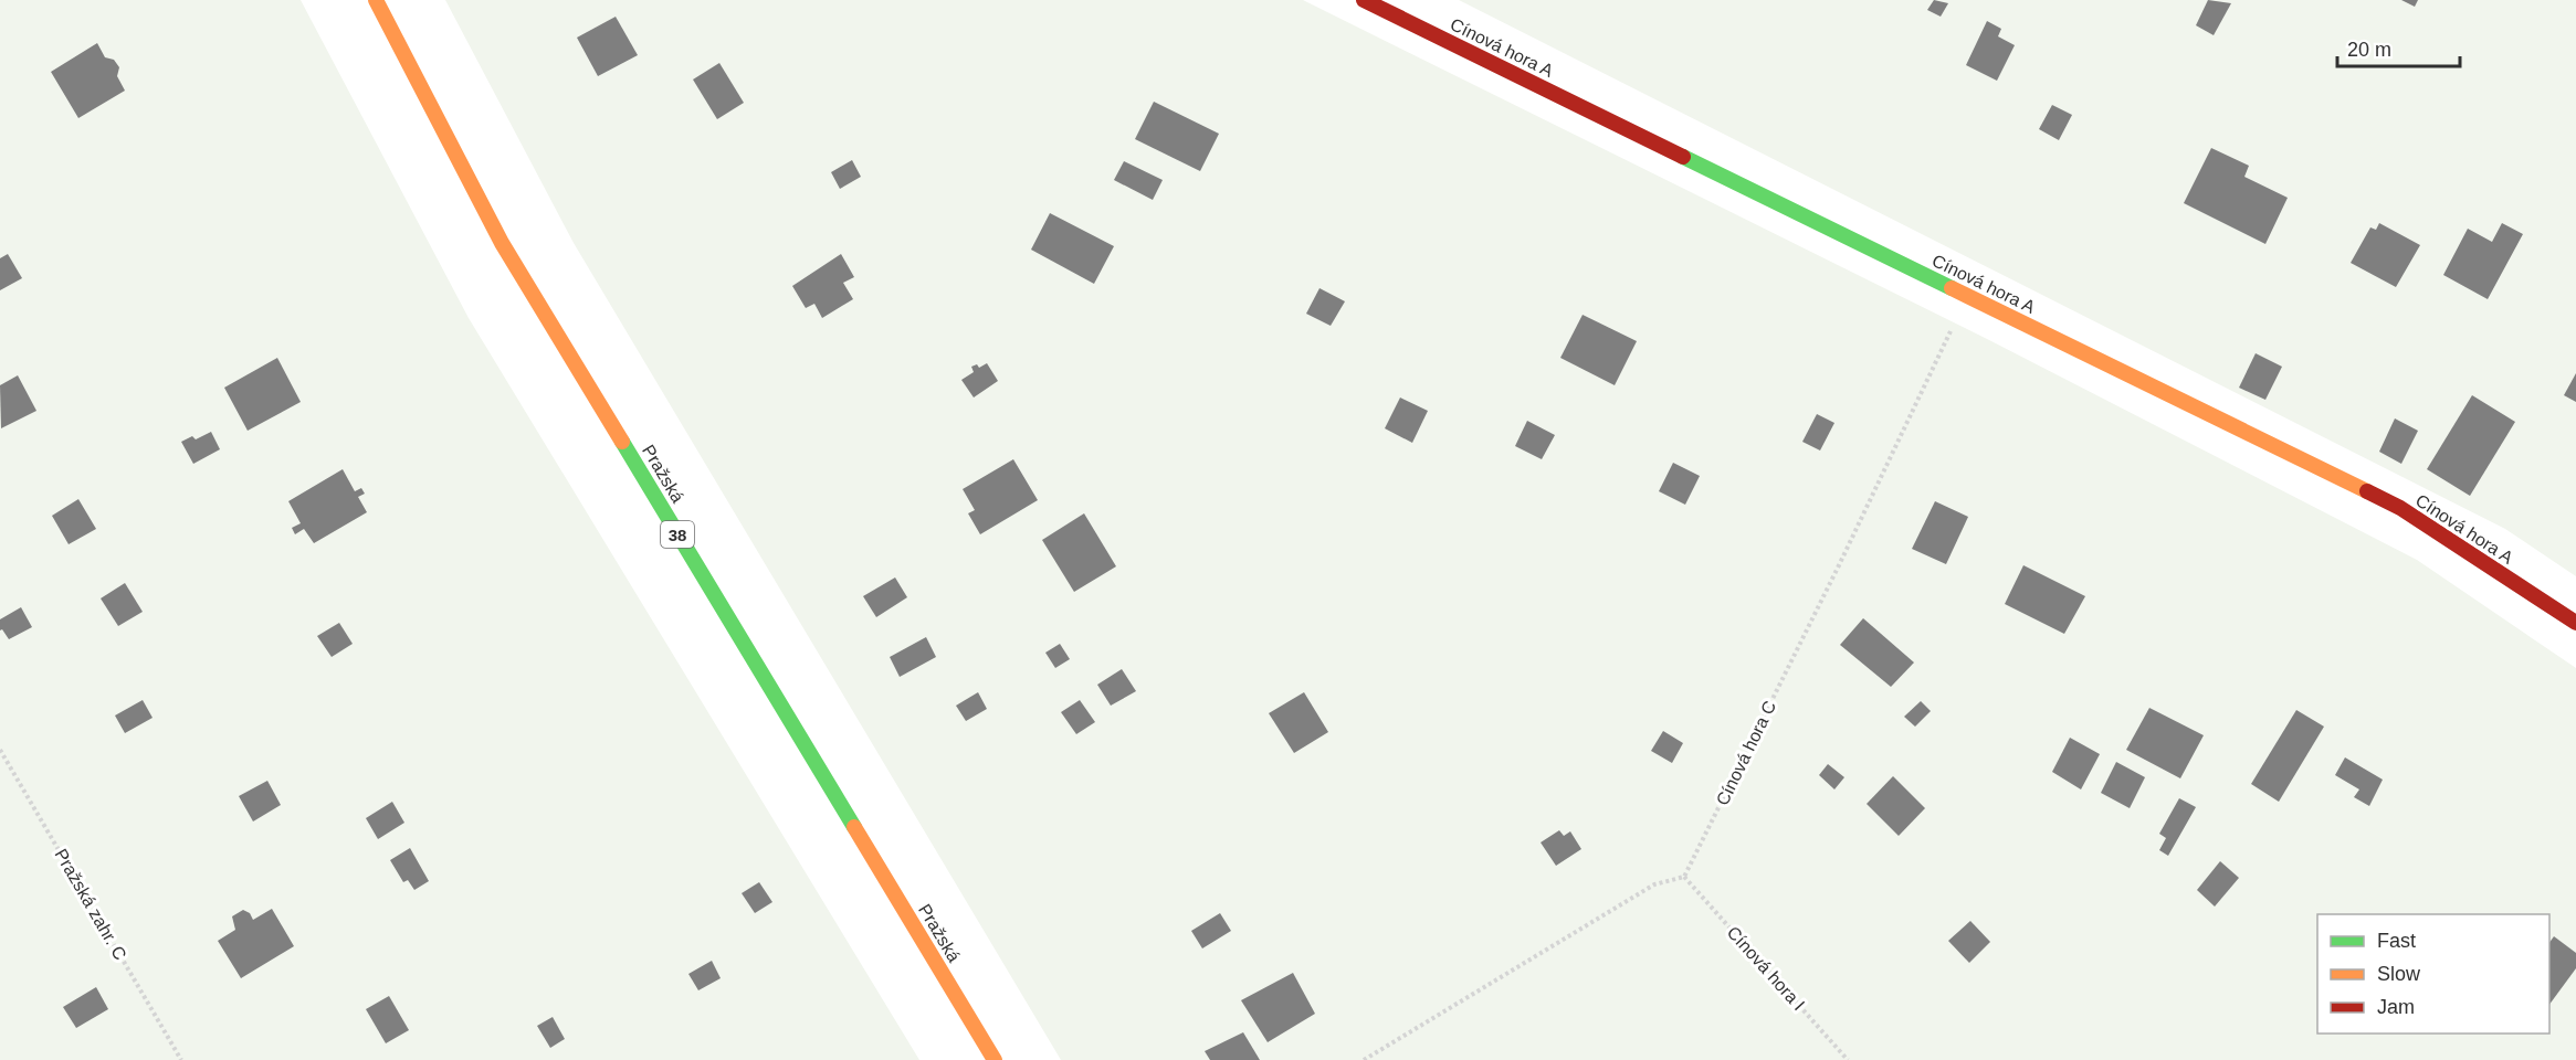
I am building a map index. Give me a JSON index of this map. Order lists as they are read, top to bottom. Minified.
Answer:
{"streets":{"street":["Cínová hora A","Pražská","38"],"path":["Cínová hora C","Pražská zahr. C","Cínová hora I"]},"crossings":[["Cínová hora A","Cínová hora C"],["Cínová hora C","Cínová hora I"]],"legend":["Fast","Slow","Jam"],"scale_bar":"20 m"}
